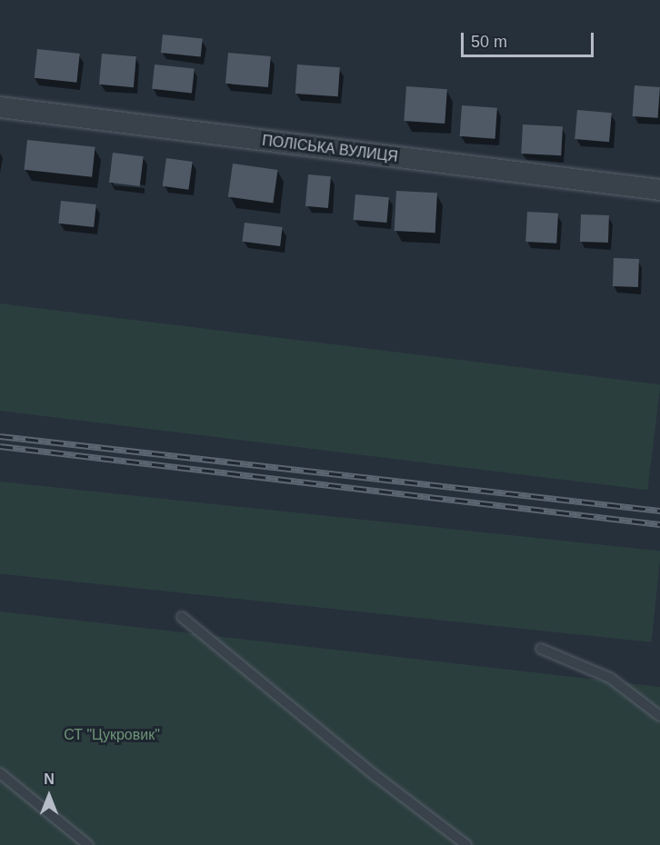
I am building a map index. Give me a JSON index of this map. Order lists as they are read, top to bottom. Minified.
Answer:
{"streets":{"street":["ПОЛІСЬКА ВУЛИЦЯ"]},"parks":["СТ \"Цукровик\""],"scale_bar":"50 m","north":"top"}
